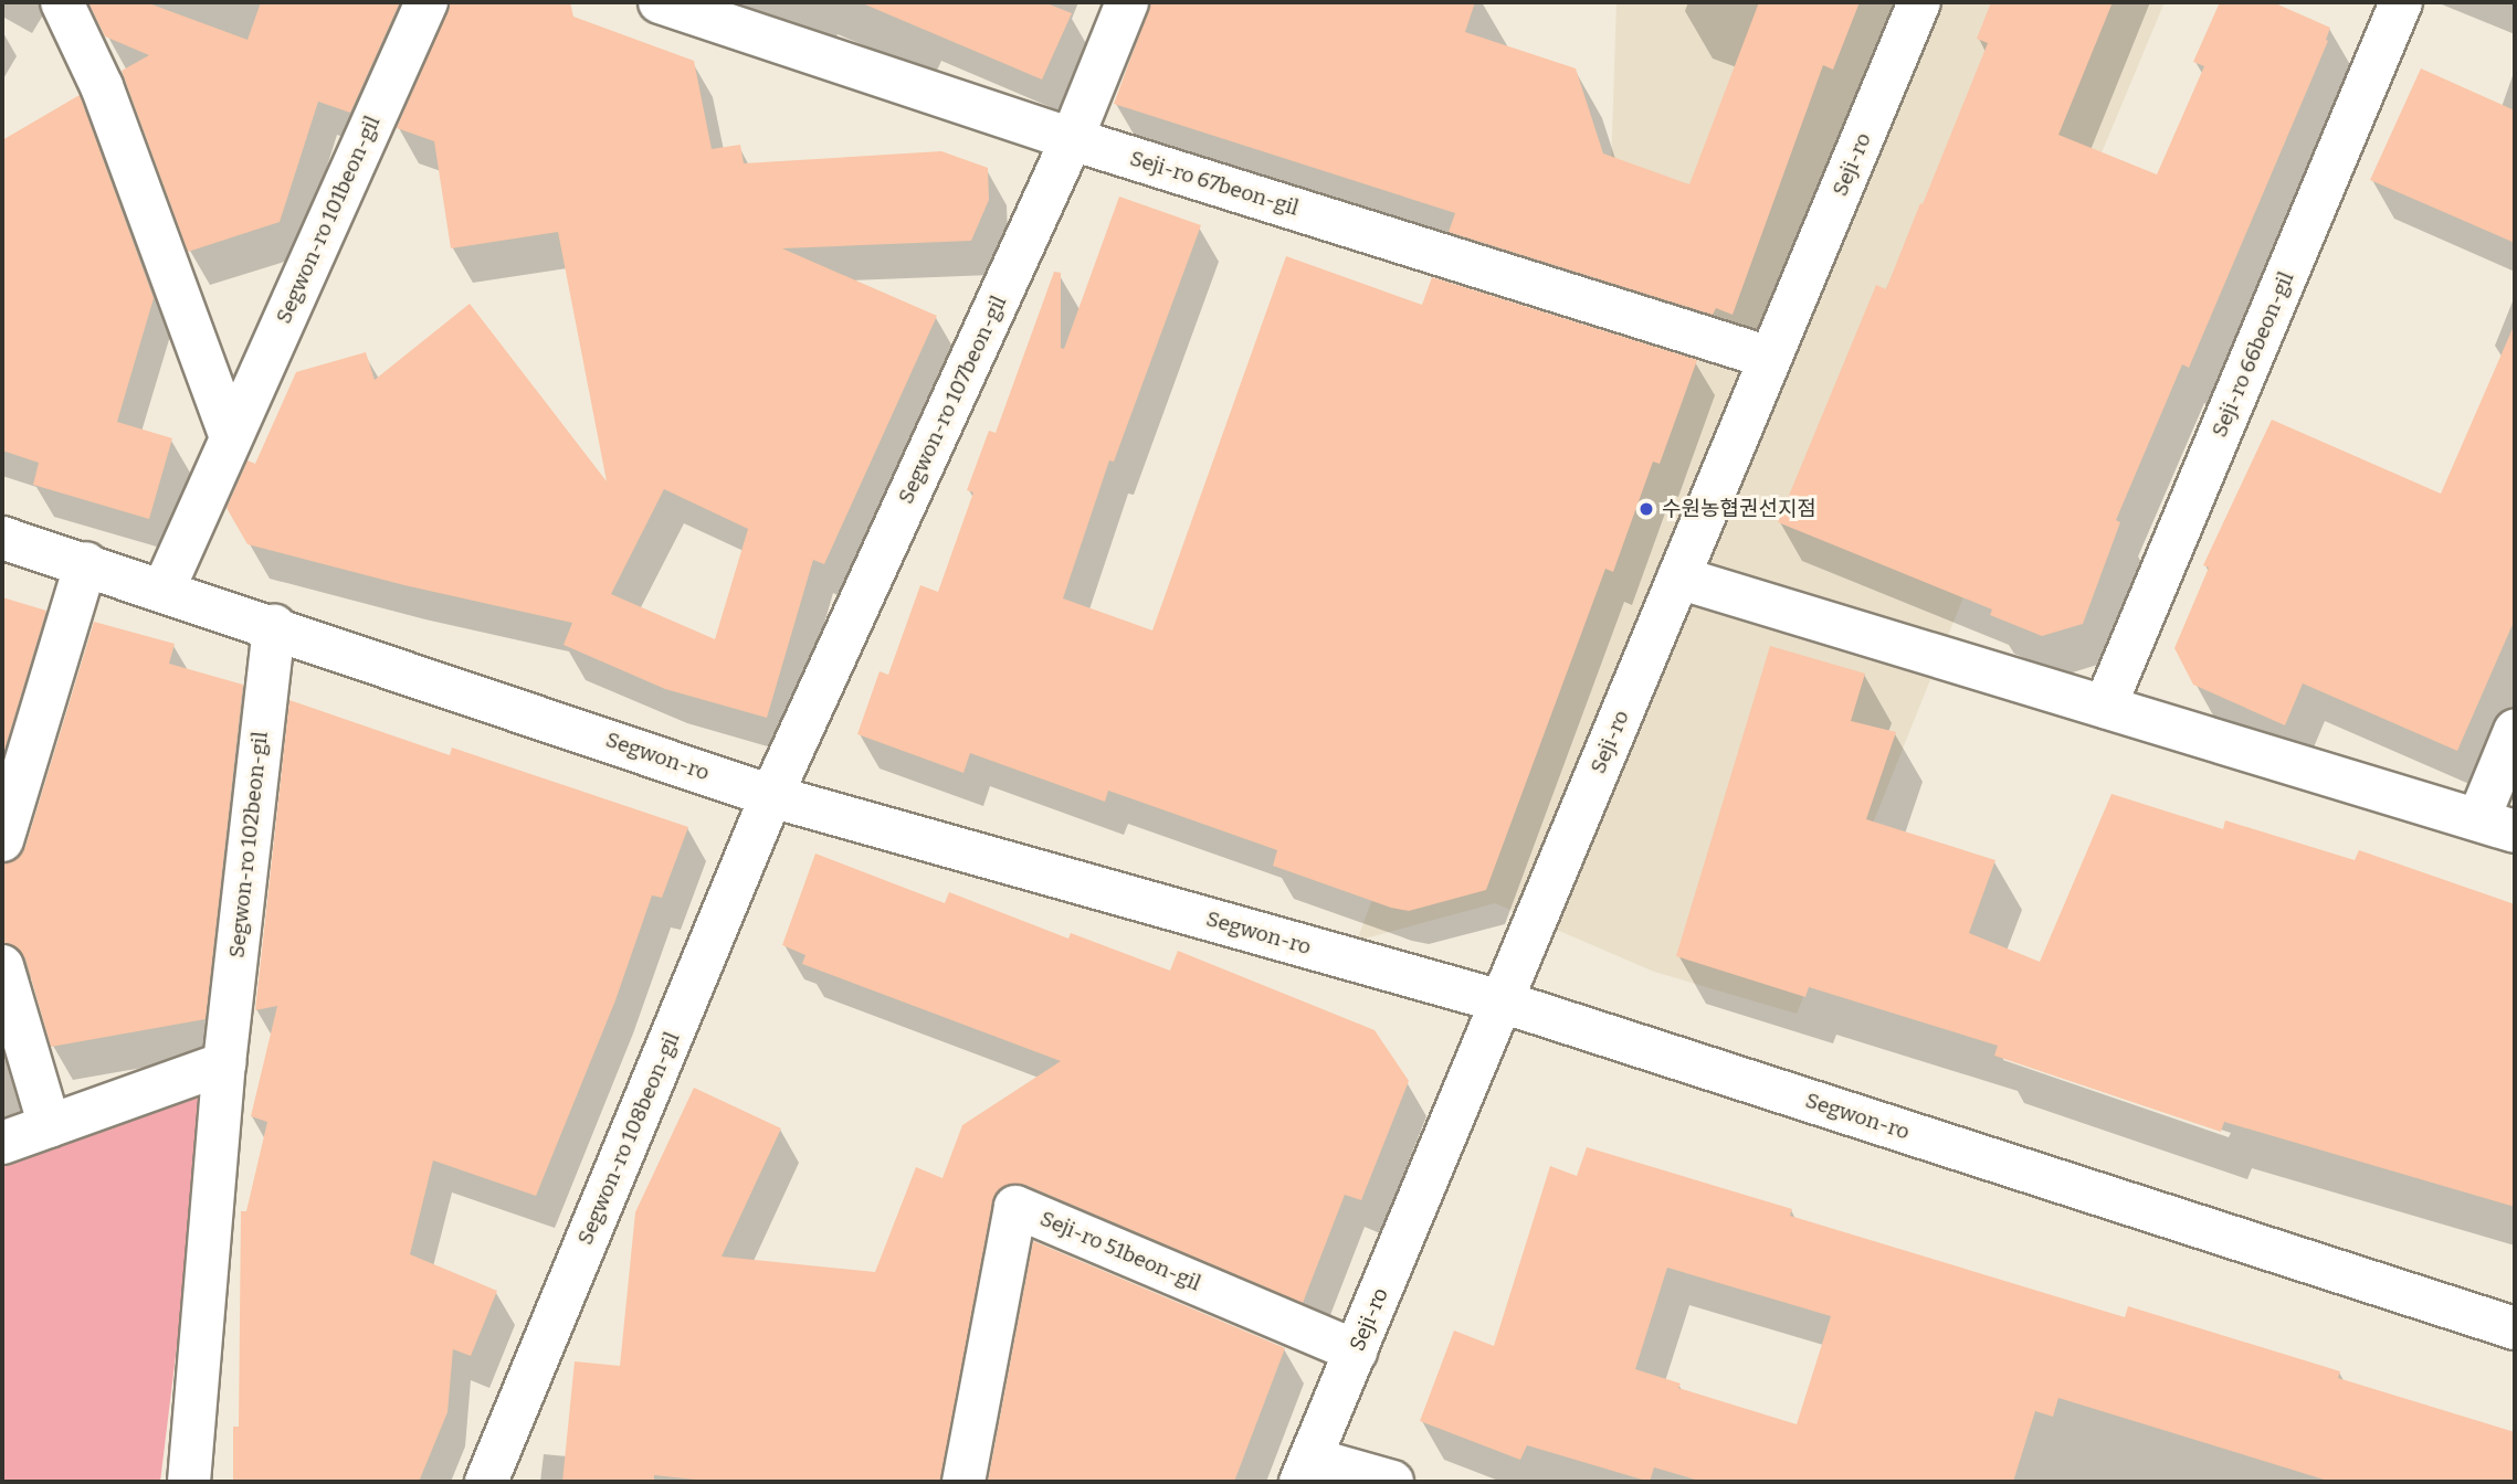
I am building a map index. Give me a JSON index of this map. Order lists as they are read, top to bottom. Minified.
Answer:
{"streets":{"street":["Seji-ro","Seji-ro 67beon-gil","Segwon-ro 101beon-gil","Seji-ro 66beon-gil","Segwon-ro 107beon-gil","Segwon-ro","Segwon-ro 102beon-gil","Segwon-ro 108beon-gil","Seji-ro 51beon-gil"]},"crossings":[["Seji-ro","Seji-ro 67beon-gil"],["Seji-ro","Segwon-ro"],["Seji-ro","Seji-ro 51beon-gil"],["Seji-ro 67beon-gil","Segwon-ro 107beon-gil"],["Segwon-ro 101beon-gil","Segwon-ro"],["Segwon-ro 107beon-gil","Segwon-ro"],["Segwon-ro 107beon-gil","Segwon-ro 108beon-gil"],["Segwon-ro","Segwon-ro 102beon-gil"],["Segwon-ro","Segwon-ro 108beon-gil"]],"places":["수원농협권선지점"]}
